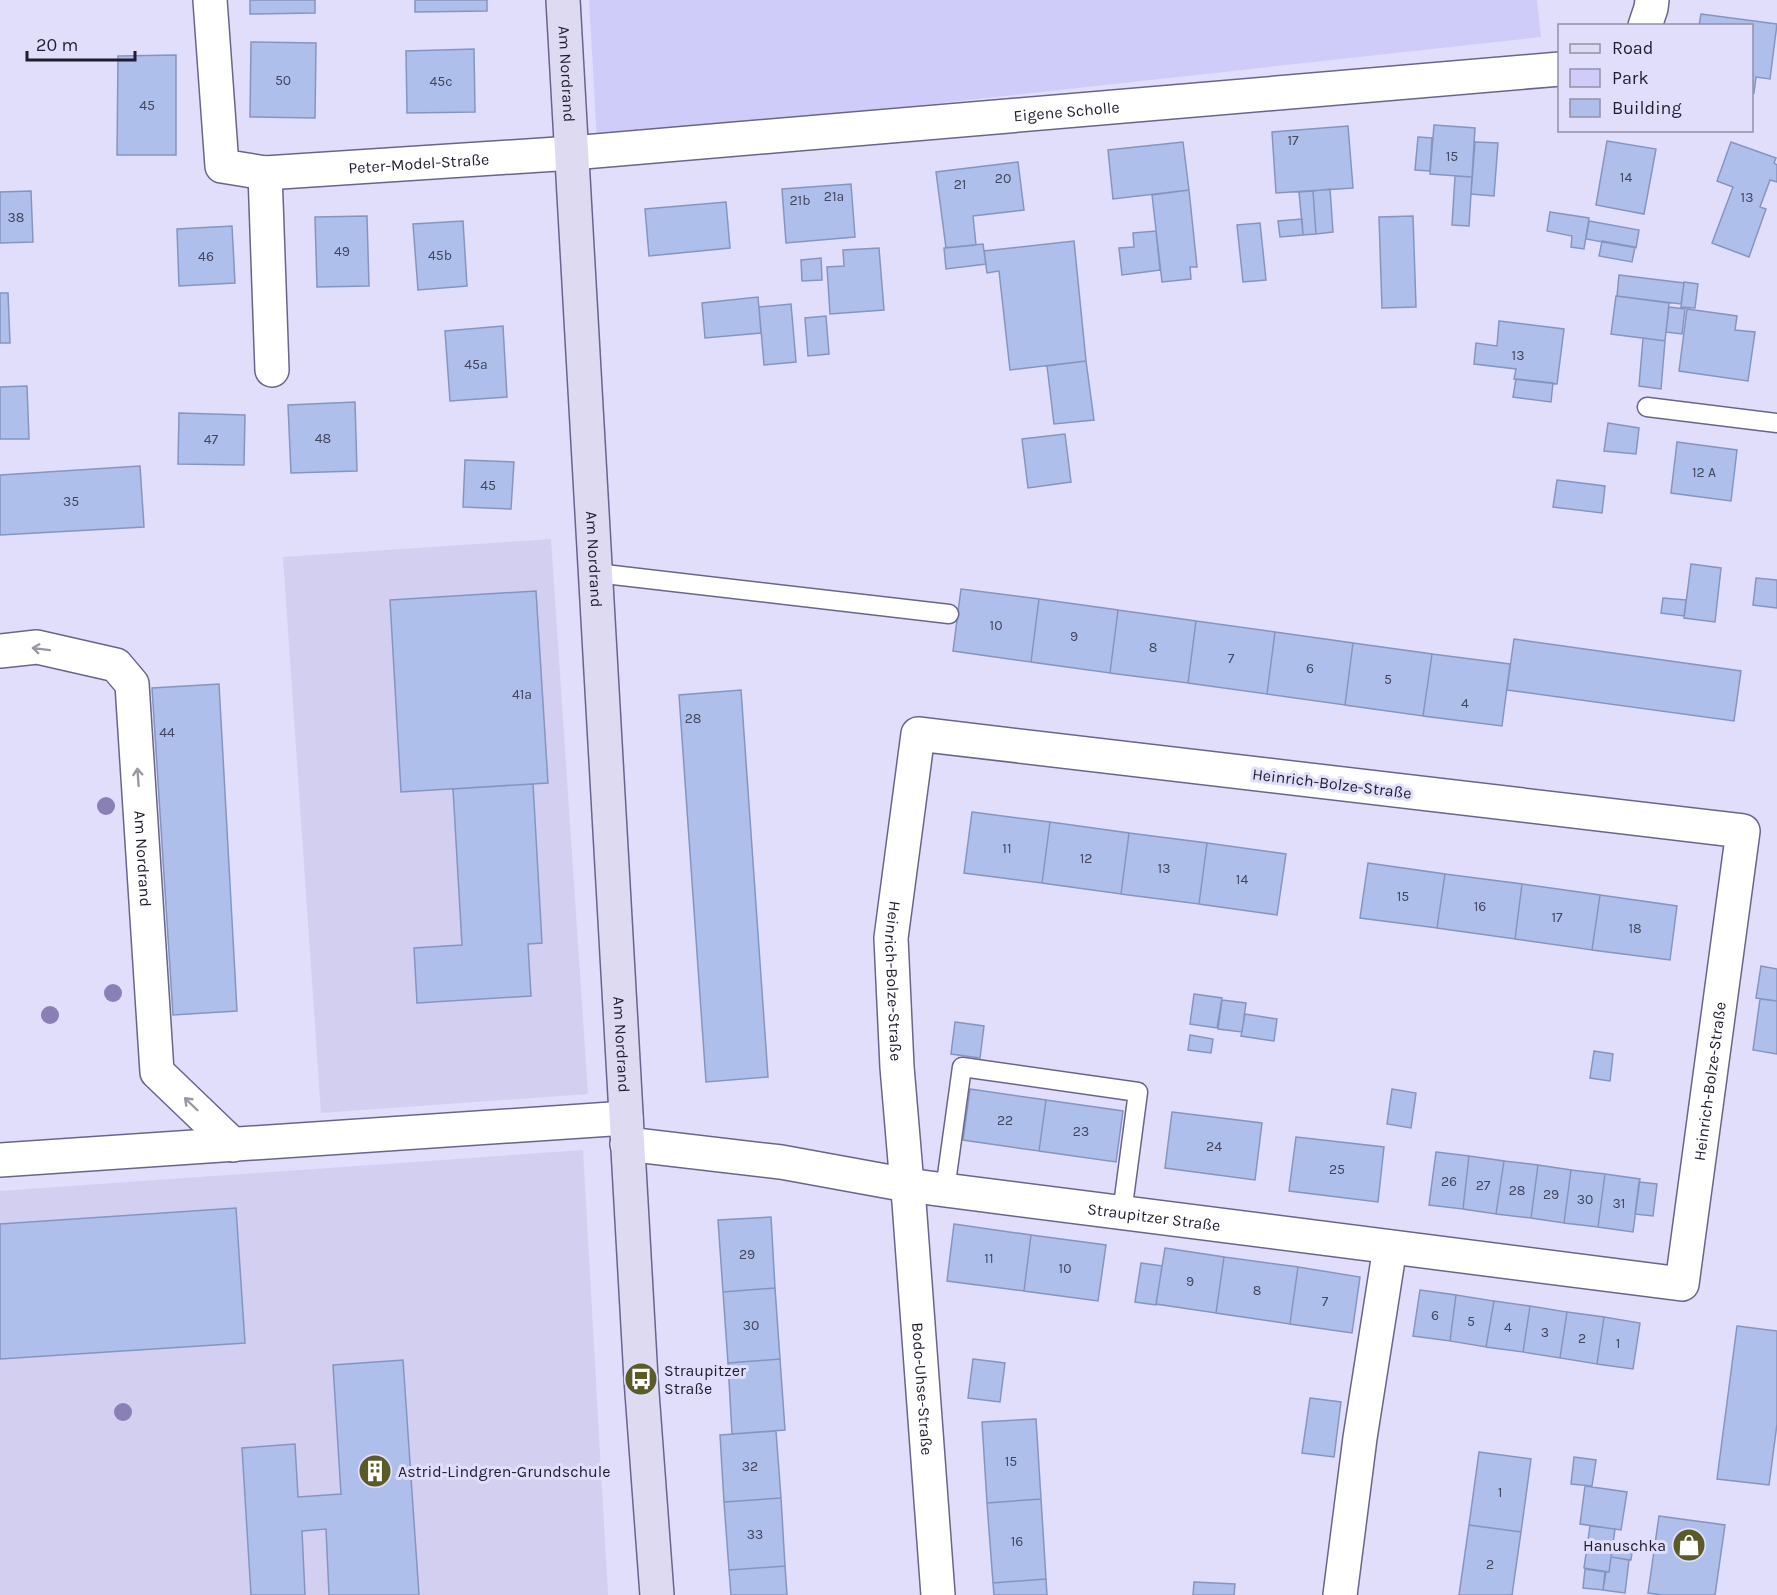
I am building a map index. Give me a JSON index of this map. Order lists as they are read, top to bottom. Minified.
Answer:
{"streets":{"street":["Am Nordrand","Eigene Scholle","Peter-Model-Straße","Heinrich-Bolze-Straße","Straupitzer Straße","Bodo-Uhse-Straße"]},"crossings":[["Am Nordrand","Eigene Scholle"],["Am Nordrand","Peter-Model-Straße"],["Am Nordrand","Straupitzer Straße"],["Eigene Scholle","Peter-Model-Straße"],["Heinrich-Bolze-Straße","Straupitzer Straße"],["Heinrich-Bolze-Straße","Bodo-Uhse-Straße"],["Straupitzer Straße","Bodo-Uhse-Straße"]],"places":{"bus stop":["Straupitzer Straße"],"building":["Astrid-Lindgren-Grundschule"],"shop":["Hanuschka"]},"house_numbers":["50","45c","45","17","15","14","20","21","21a","13","21b","38","49","45b","46","13","45a","48","47","12 A","45","35","10","9","8","7","6","5","41a","4","28","44","11","12","13","14","15","16","17","18","22","23","24","25","26","27","28","29","30","31","29","11","10","9","8","7","6","5","30","4","3","2","1","15","32","1","33","16","2"],"legend":["Road","Park","Building"],"scale_bar":"20 m"}
